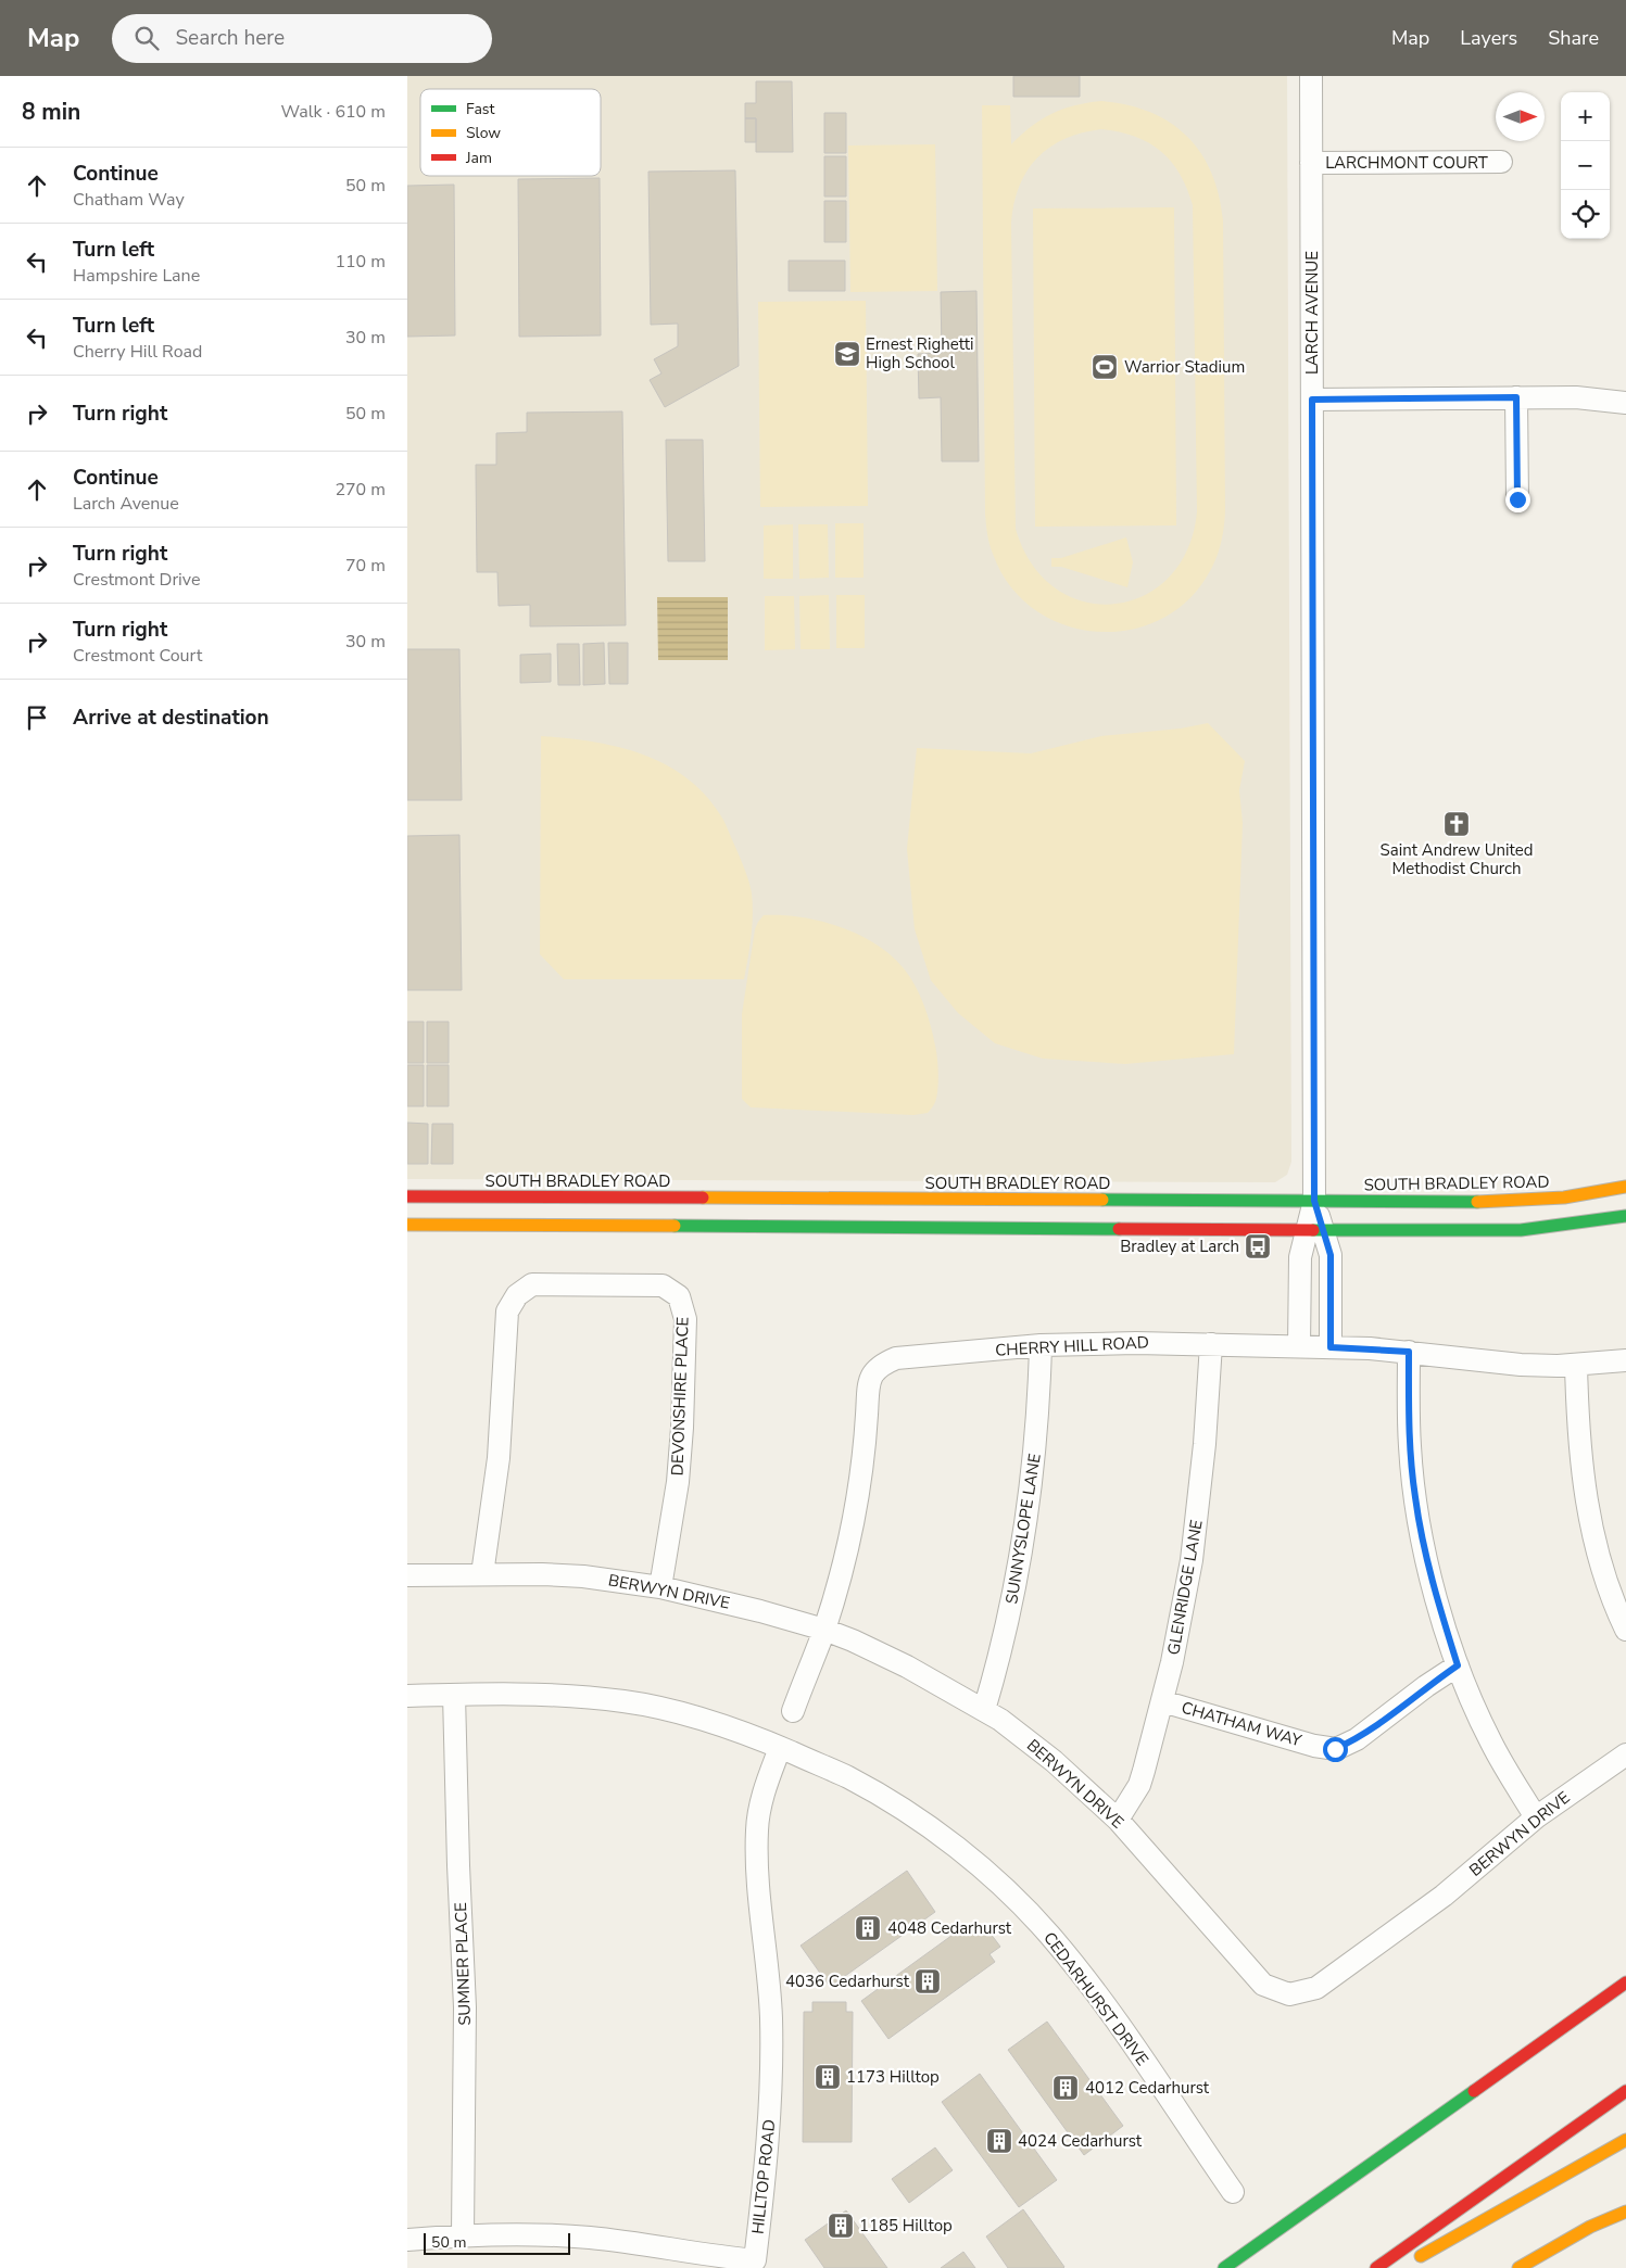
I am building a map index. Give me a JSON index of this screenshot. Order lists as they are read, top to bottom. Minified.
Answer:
{"streets":{"main road":["SOUTH BRADLEY ROAD"],"street":["LARCHMONT COURT","LARCH AVENUE","CHERRY HILL ROAD","DEVONSHIRE PLACE","SUNNYSLOPE LANE","GLENRIDGE LANE","BERWYN DRIVE","CHATHAM WAY","SUMNER PLACE","CEDARHURST DRIVE","HILLTOP ROAD"]},"crossings":[["LARCHMONT COURT","LARCH AVENUE"],["LARCH AVENUE","SOUTH BRADLEY ROAD"],["LARCH AVENUE","CHERRY HILL ROAD"],["CHERRY HILL ROAD","SUNNYSLOPE LANE"],["CHERRY HILL ROAD","GLENRIDGE LANE"],["CHERRY HILL ROAD","BERWYN DRIVE"],["DEVONSHIRE PLACE","BERWYN DRIVE"],["SUNNYSLOPE LANE","BERWYN DRIVE"],["GLENRIDGE LANE","BERWYN DRIVE"],["GLENRIDGE LANE","CHATHAM WAY"],["SUMNER PLACE","CEDARHURST DRIVE"],["SUMNER PLACE","HILLTOP ROAD"],["CEDARHURST DRIVE","HILLTOP ROAD"]],"places":{"school or university":["Ernest Righetti High School"],"sports":["Warrior Stadium"],"church":["Saint Andrew United Methodist Church"],"bus stop":["Bradley at Larch"],"building":["4048 Cedarhurst","4036 Cedarhurst","1173 Hilltop","4012 Cedarhurst","4024 Cedarhurst","1185 Hilltop"]},"legend":["Fast","Slow","Jam"],"scale_bar":"50 m","north":"right","page":{"header":"Map","search":"Search here","nav":["Map","Layers","Share"],"heading":["8 min","Walk · 610 m"],"map_buttons":["+","−"],"list":[["Continue","Chatham Way","50 m"],["Turn left","Hampshire Lane","110 m"],["Turn left","Cherry Hill Road","30 m"],["Turn right","50 m"],["Continue","Larch Avenue","270 m"],["Turn right","Crestmont Drive","70 m"],["Turn right","Crestmont Court","30 m"],"Arrive at destination"],"scale":"50 m"}}
